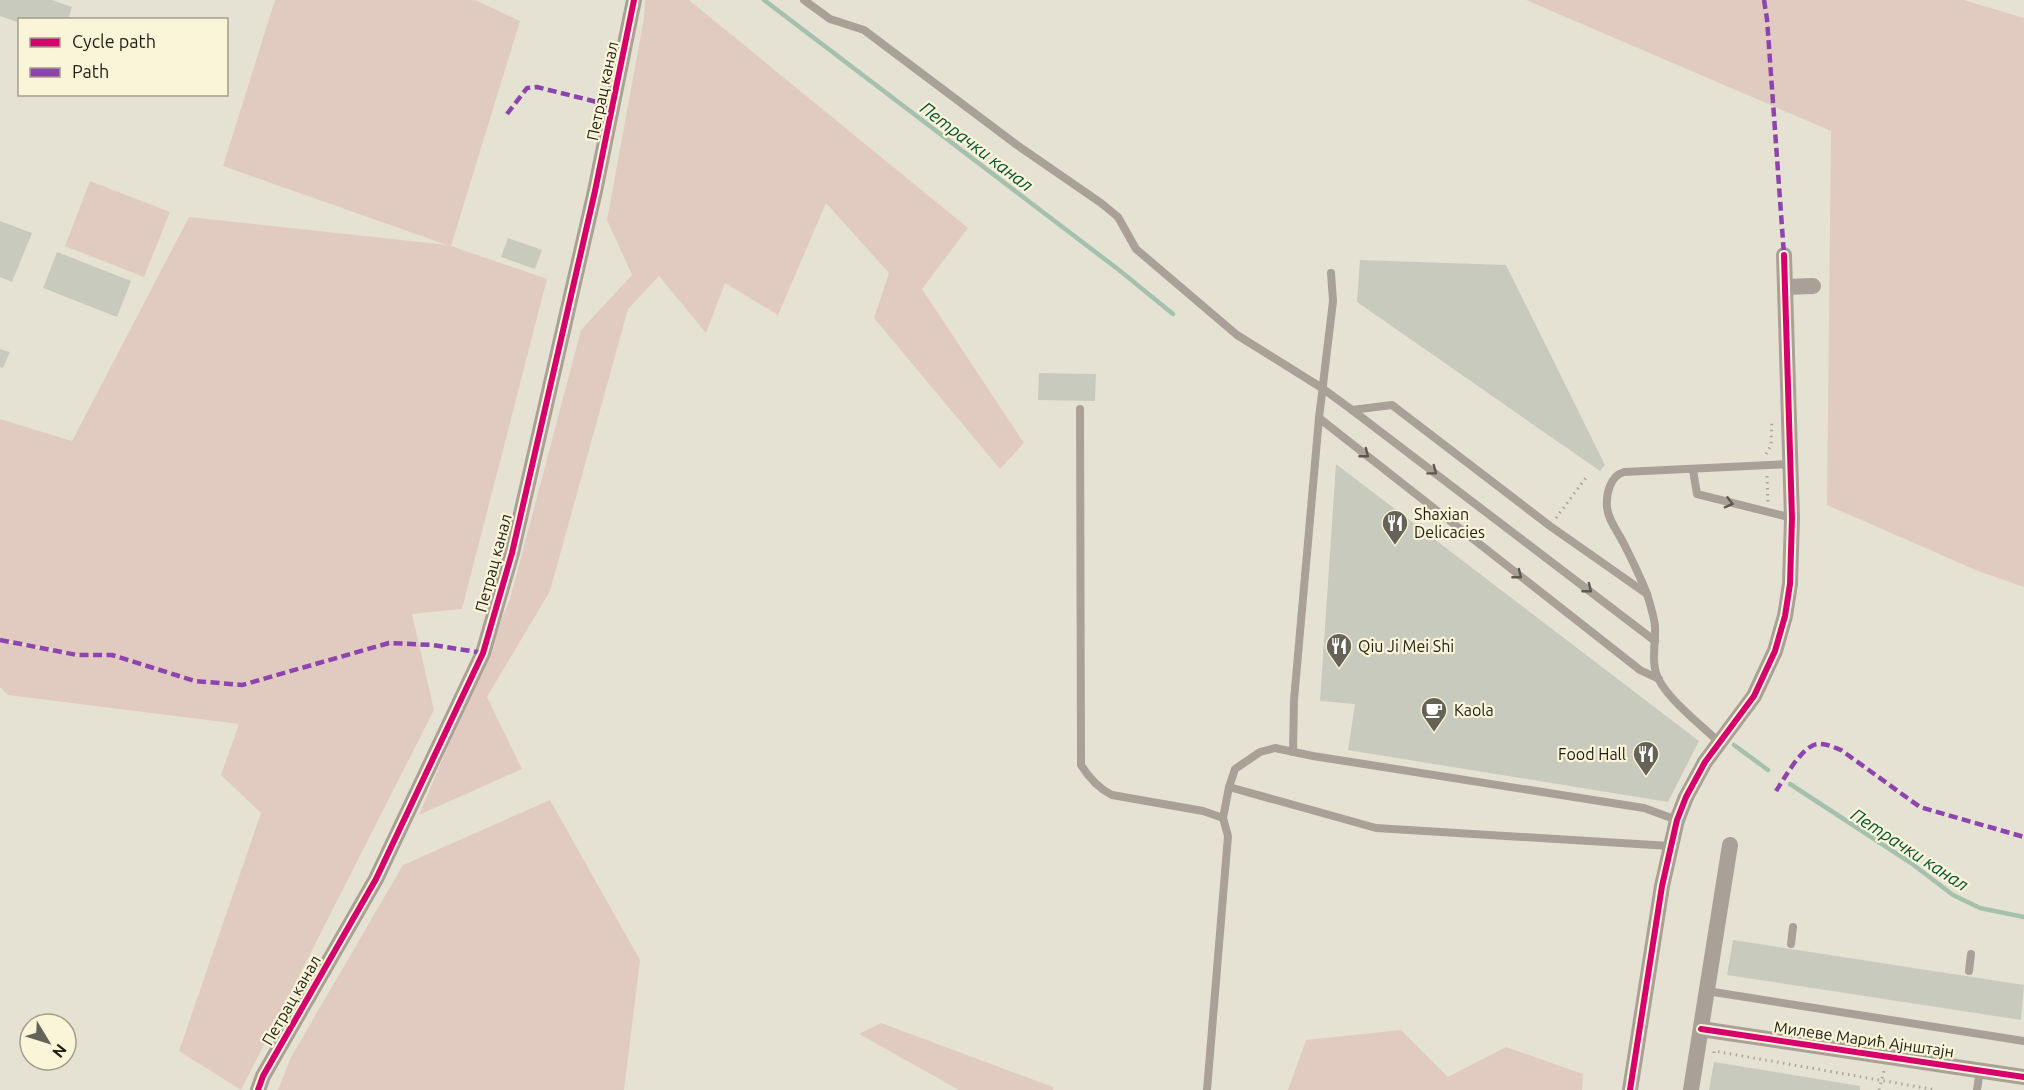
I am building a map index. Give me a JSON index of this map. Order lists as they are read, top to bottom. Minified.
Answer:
{"streets":{"street":["Петрац канал","Милеве Марић Ајнштајн"]},"water":["Петрачки канал"],"places":{"restaurant":["Shaxian Delicacies","Qiu Ji Mei Shi","Food Hall"],"cafe":["Kaola"]},"legend":["Cycle path","Path"],"north":"bottom right"}
